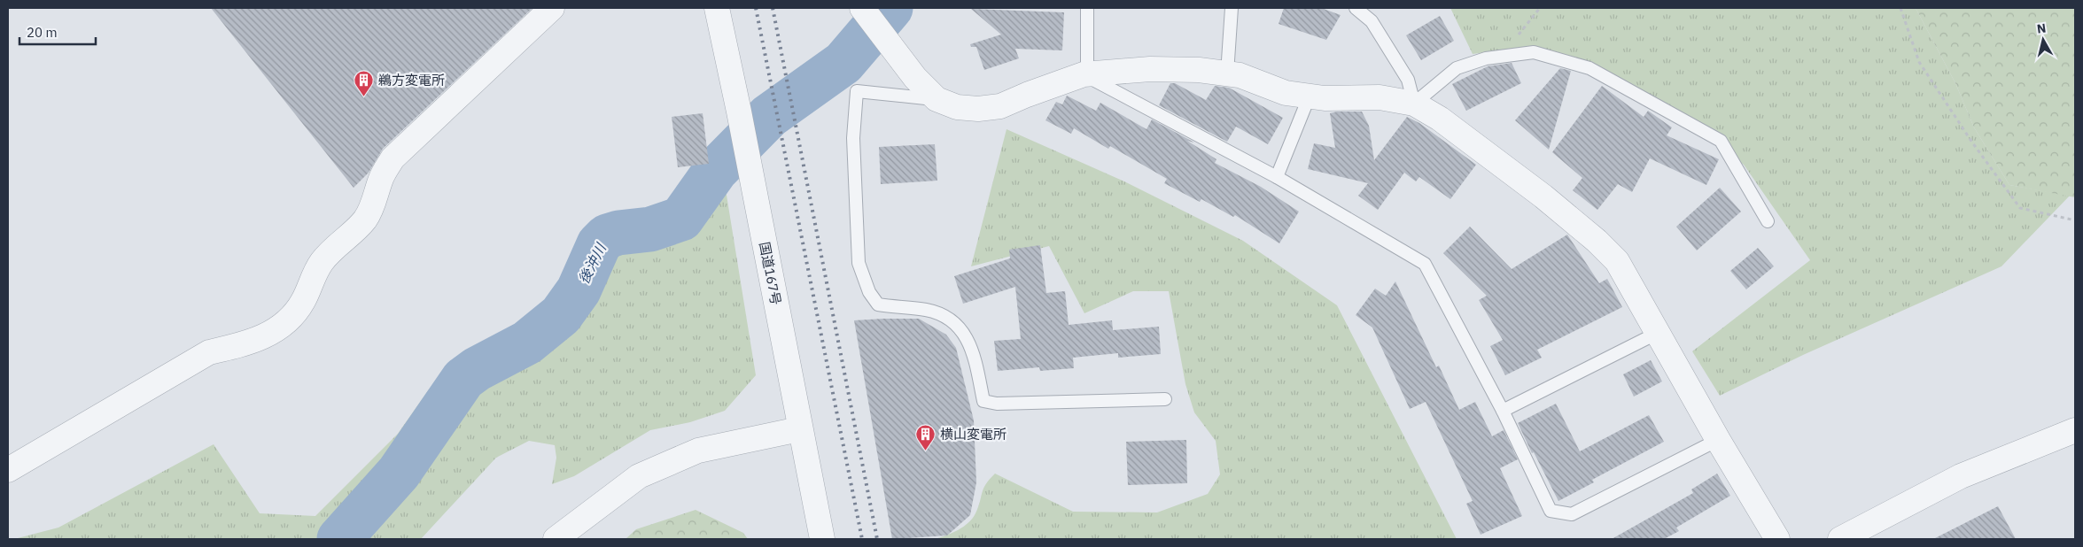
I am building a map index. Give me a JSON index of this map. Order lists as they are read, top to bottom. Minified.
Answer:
{"streets":{"street":["国道167号"]},"water":["後沖川"],"places":{"building":["鵜方変電所","横山変電所"]},"scale_bar":"20 m","north":"top"}
